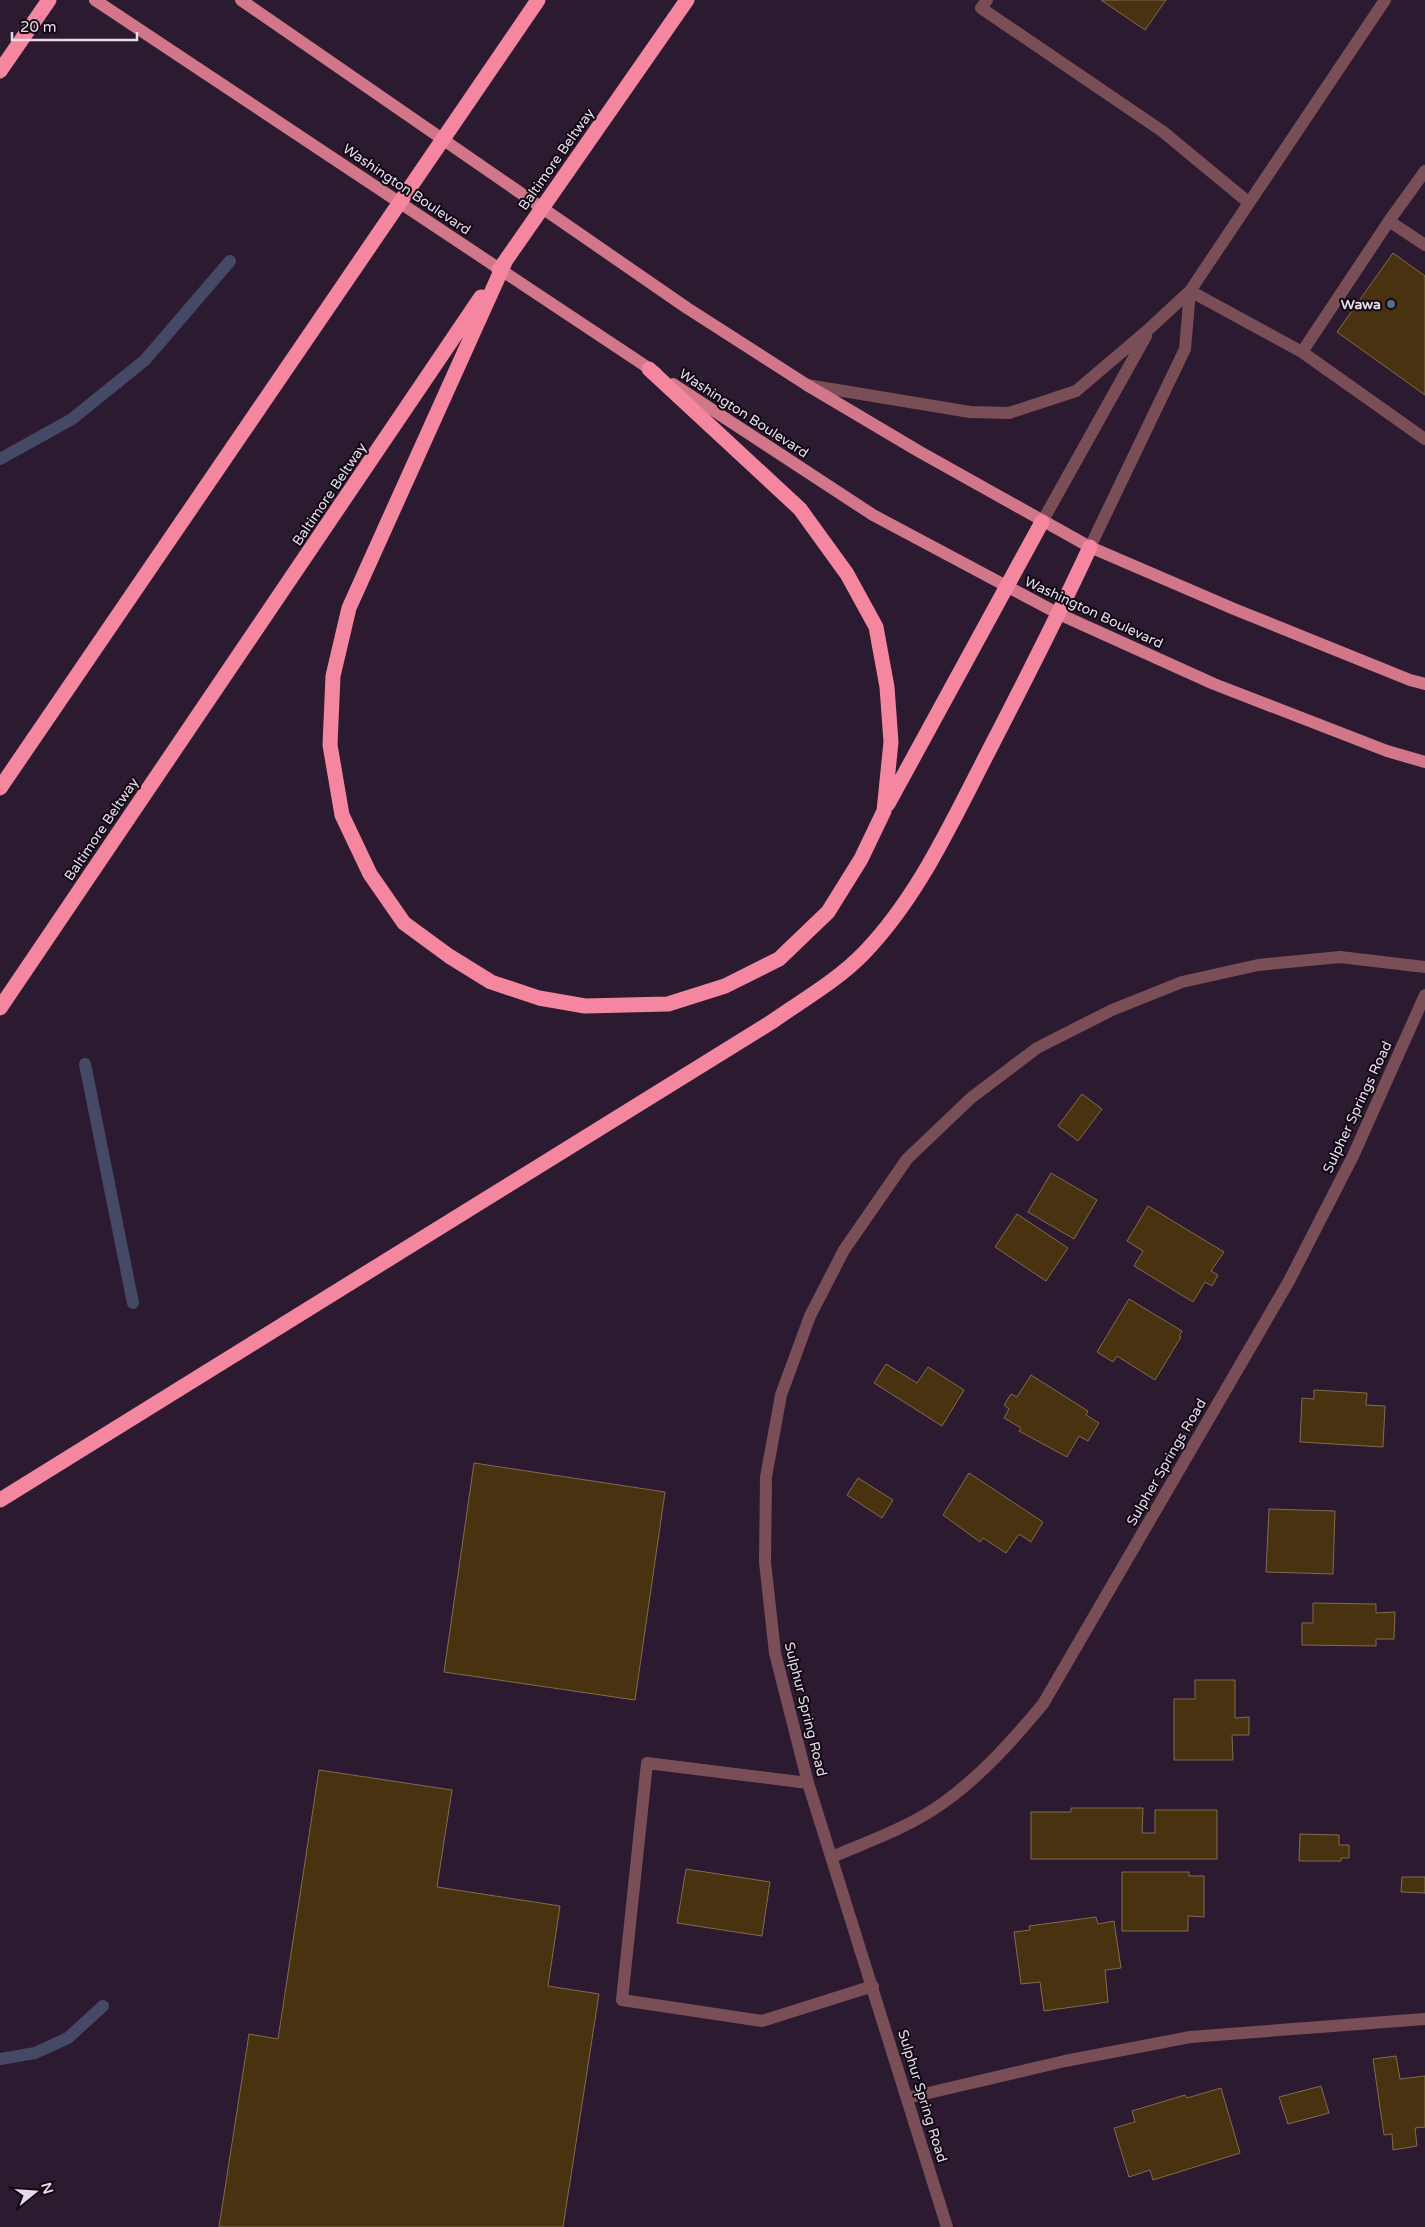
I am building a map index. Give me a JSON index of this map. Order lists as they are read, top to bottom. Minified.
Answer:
{"streets":{"highway":["Baltimore Beltway"],"main road":["Washington Boulevard"],"street":["Sulpher Springs Road","Sulphur Spring Road"]},"crossings":[["Sulpher Springs Road","Sulphur Spring Road"]],"places":["Wawa"],"scale_bar":"20 m","north":"right"}
